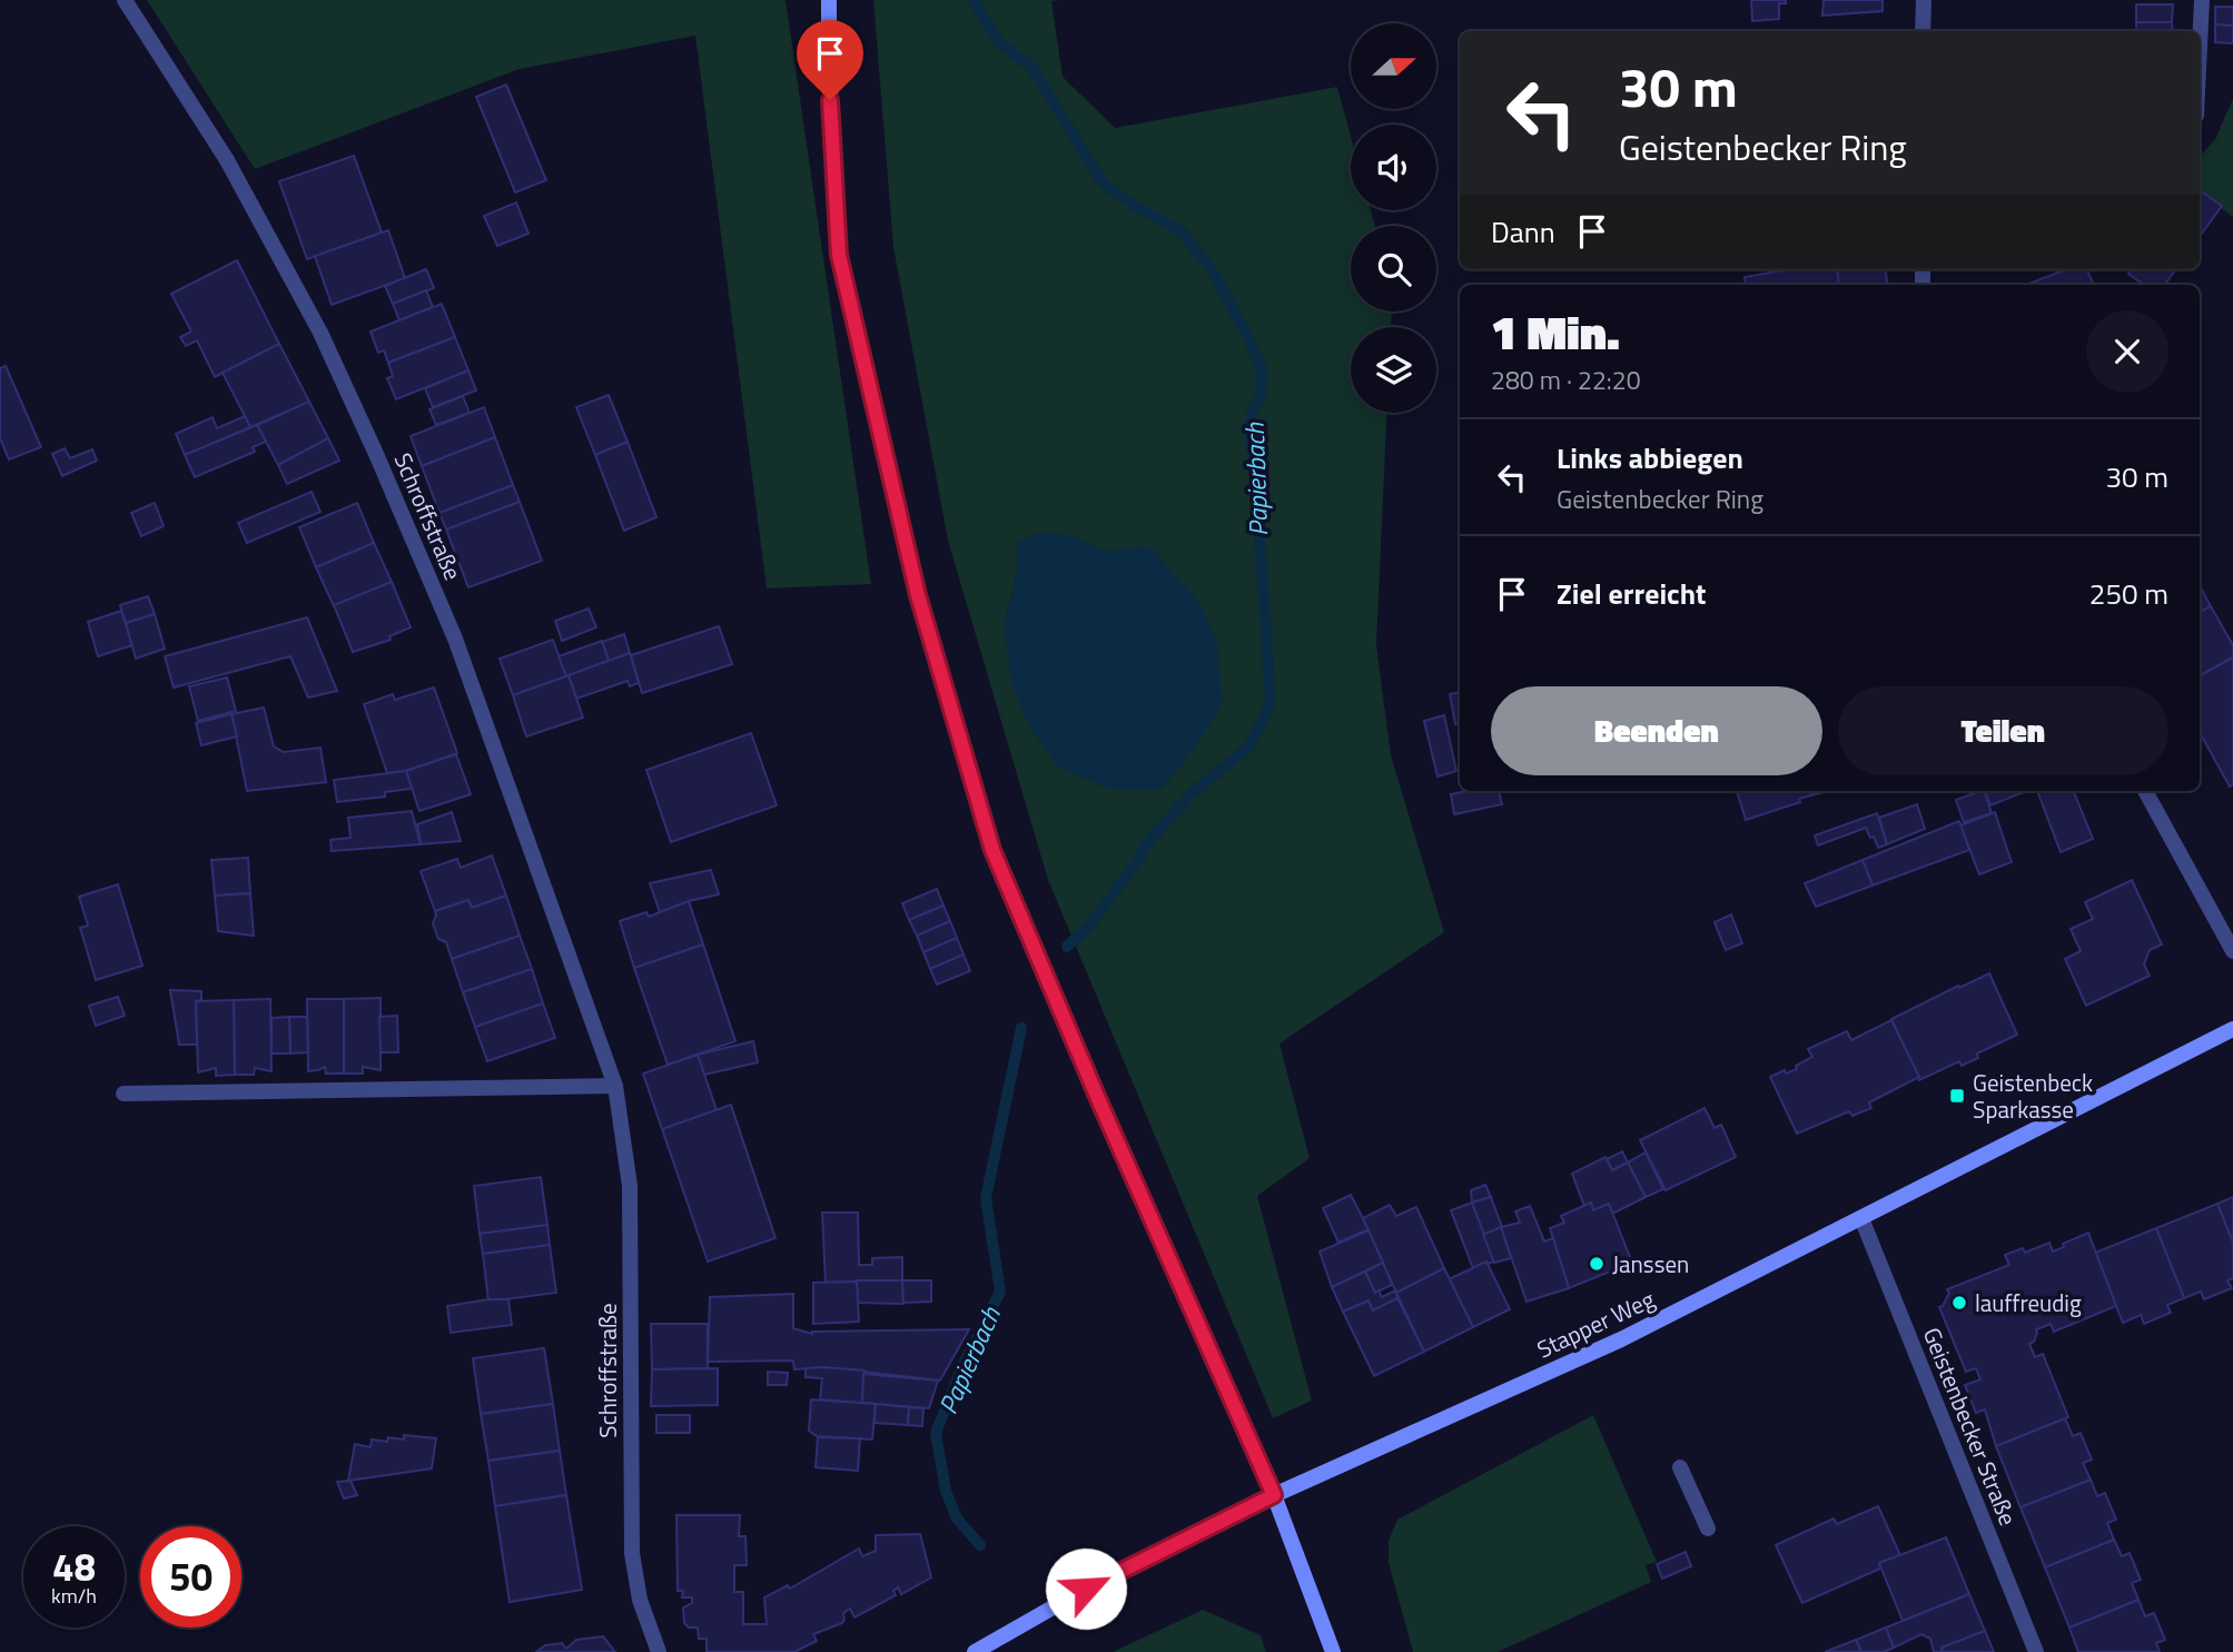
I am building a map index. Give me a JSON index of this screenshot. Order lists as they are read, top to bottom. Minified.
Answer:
{"streets":{"main road":["Stapper Weg"],"street":["Schroffstraße","Geistenbecker Straße"]},"crossings":[["Stapper Weg","Geistenbecker Straße"]],"water":["Papierbach"],"places":{"transit":["Geistenbeck Sparkasse"],"other":["Janssen","lauffreudig"]},"north":"right","page":{"turn":["30 m","Geistenbecker Ring"],"then":"Dann","heading":["1 Min.","280 m · 22:20"],"list":[{"name":"Links abbiegen","note":"Geistenbecker Ring","value":"30 m"},{"name":"Ziel erreicht","value":"250 m"}],"buttons":["Beenden","Teilen"],"speed":"48 km/h","limit":"50"}}
